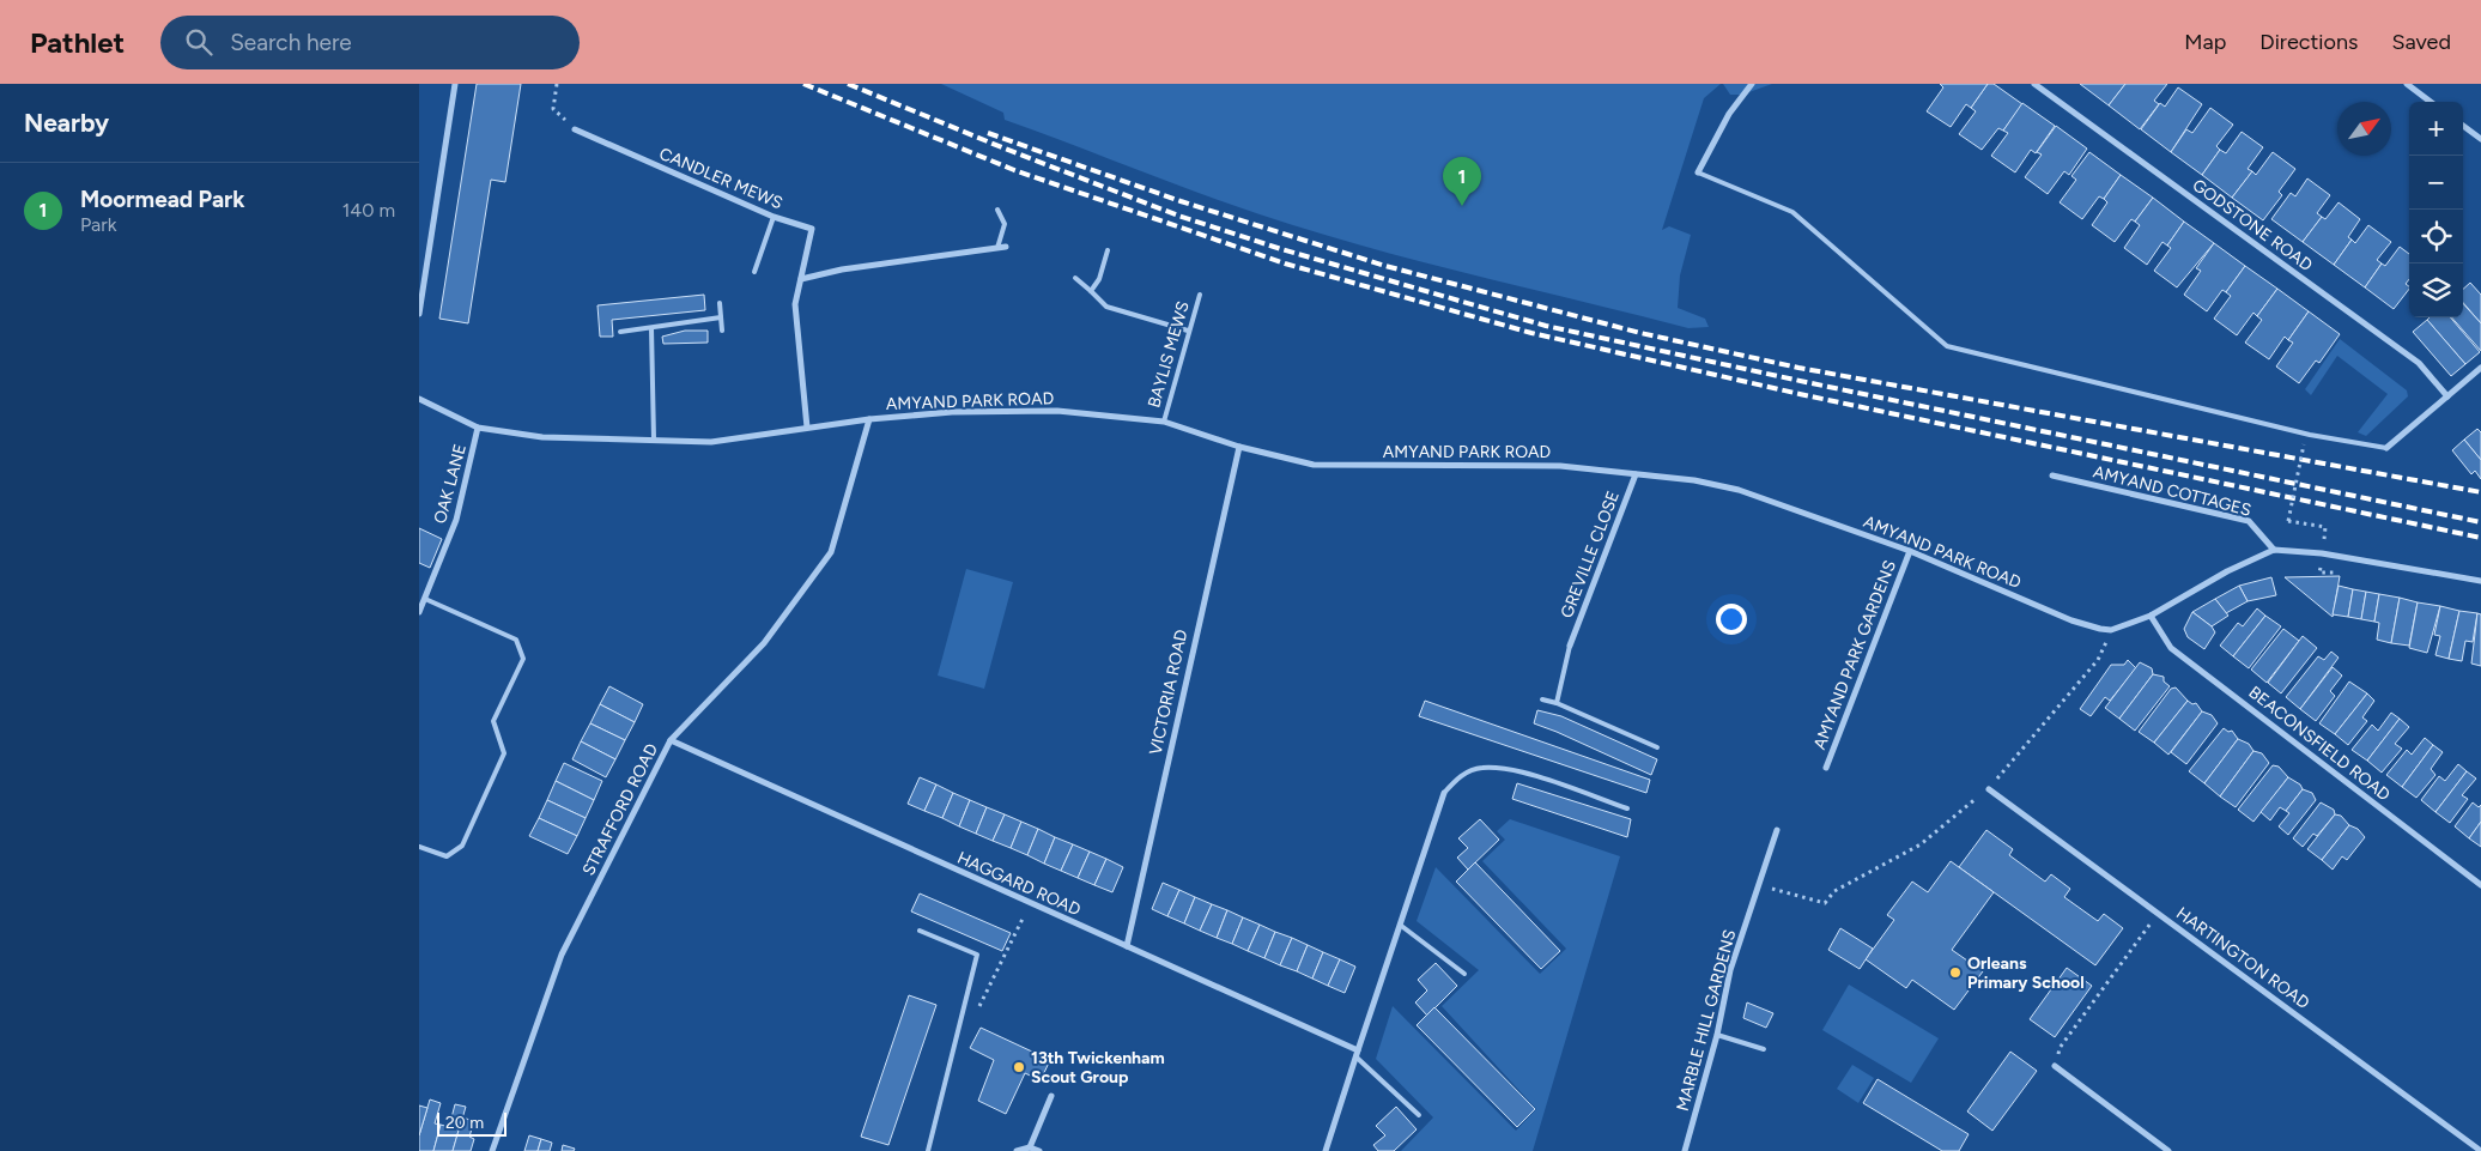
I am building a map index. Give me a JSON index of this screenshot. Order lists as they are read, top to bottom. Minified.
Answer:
{"streets":{"street":["CANDLER MEWS","GODSTONE ROAD","AMYAND PARK ROAD","OAK LANE","AMYAND COTTAGES","GREVILLE CLOSE","AMYAND PARK GARDENS","VICTORIA ROAD","BEACONSFIELD ROAD","STRAFFORD ROAD","HAGGARD ROAD","HARTINGTON ROAD","MARBLE HILL GARDENS"],"lane":["BAYLIS MEWS"]},"crossings":[["CANDLER MEWS","AMYAND PARK ROAD"],["BAYLIS MEWS","AMYAND PARK ROAD"],["AMYAND PARK ROAD","OAK LANE"],["AMYAND PARK ROAD","GREVILLE CLOSE"],["AMYAND PARK ROAD","AMYAND PARK GARDENS"],["AMYAND PARK ROAD","VICTORIA ROAD"],["AMYAND PARK ROAD","STRAFFORD ROAD"],["VICTORIA ROAD","HAGGARD ROAD"],["STRAFFORD ROAD","HAGGARD ROAD"]],"places":["Orleans Primary School","13th Twickenham Scout Group"],"scale_bar":"20 m","north":"top right","page":{"header":"Pathlet","search":"Search here","nav":["Map","Directions","Saved"],"heading":"Nearby","map_buttons":["+","−"],"pins":"1","list":[{"mark":"1","name":"Moormead Park","note":"Park","value":"140 m"}],"scale":"20 m"}}
